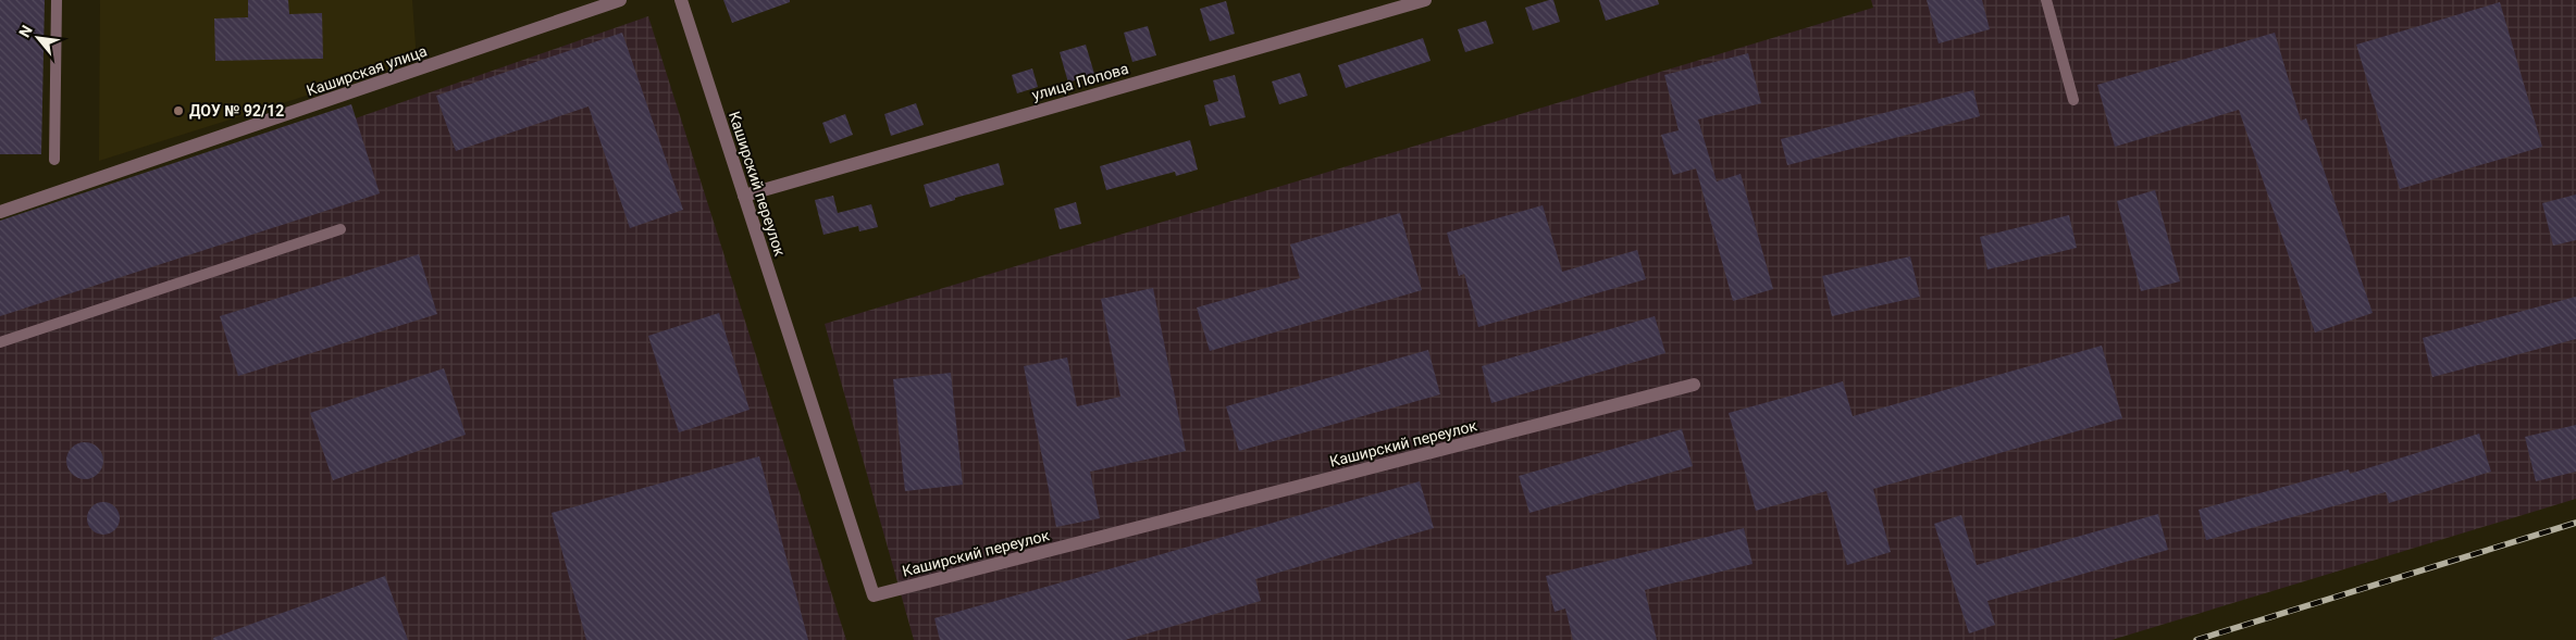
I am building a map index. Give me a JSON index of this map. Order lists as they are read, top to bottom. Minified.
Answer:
{"streets":{"street":["Каширская улица","улица Попова","Каширский переулок"]},"crossings":[["улица Попова","Каширский переулок"]],"places":["ДОУ № 92/12"],"north":"top left"}
